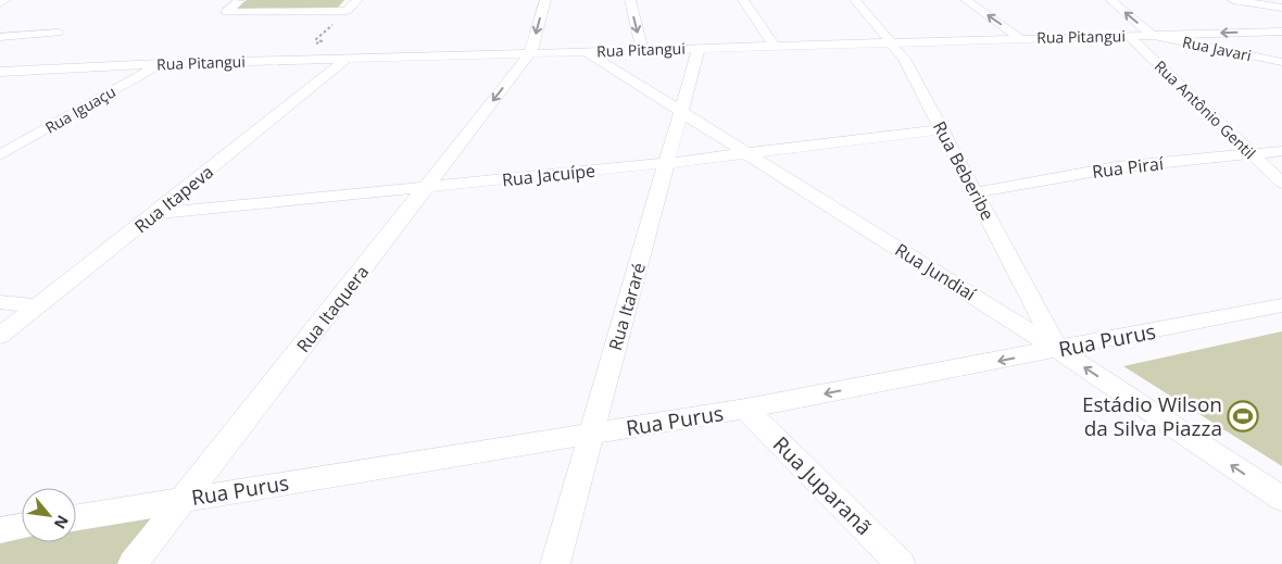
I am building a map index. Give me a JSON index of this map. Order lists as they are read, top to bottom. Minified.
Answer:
{"streets":{"street":["Rua Pitangui","Rua Javari","Rua Iguaçu","Rua Antônio Gentil","Rua Piraí","Rua Beberibe","Rua Jacuípe","Rua Itapeva","Rua Jundiaí","Rua Itararé","Rua Itaquera","Rua Purus","Rua Juparanã"]},"crossings":[["Rua Pitangui","Rua Javari"],["Rua Pitangui","Rua Iguaçu"],["Rua Pitangui","Rua Antônio Gentil"],["Rua Pitangui","Rua Beberibe"],["Rua Pitangui","Rua Itapeva"],["Rua Pitangui","Rua Jundiaí"],["Rua Pitangui","Rua Itararé"],["Rua Pitangui","Rua Itaquera"],["Rua Antônio Gentil","Rua Piraí"],["Rua Piraí","Rua Beberibe"],["Rua Beberibe","Rua Jacuípe"],["Rua Beberibe","Rua Jundiaí"],["Rua Beberibe","Rua Purus"],["Rua Jacuípe","Rua Itapeva"],["Rua Jacuípe","Rua Jundiaí"],["Rua Jacuípe","Rua Itararé"],["Rua Jacuípe","Rua Itaquera"],["Rua Jundiaí","Rua Itararé"],["Rua Jundiaí","Rua Purus"],["Rua Itararé","Rua Purus"],["Rua Itaquera","Rua Purus"],["Rua Purus","Rua Juparanã"]],"places":{"sports":["Estádio Wilson da Silva Piazza"]},"north":"bottom right"}
